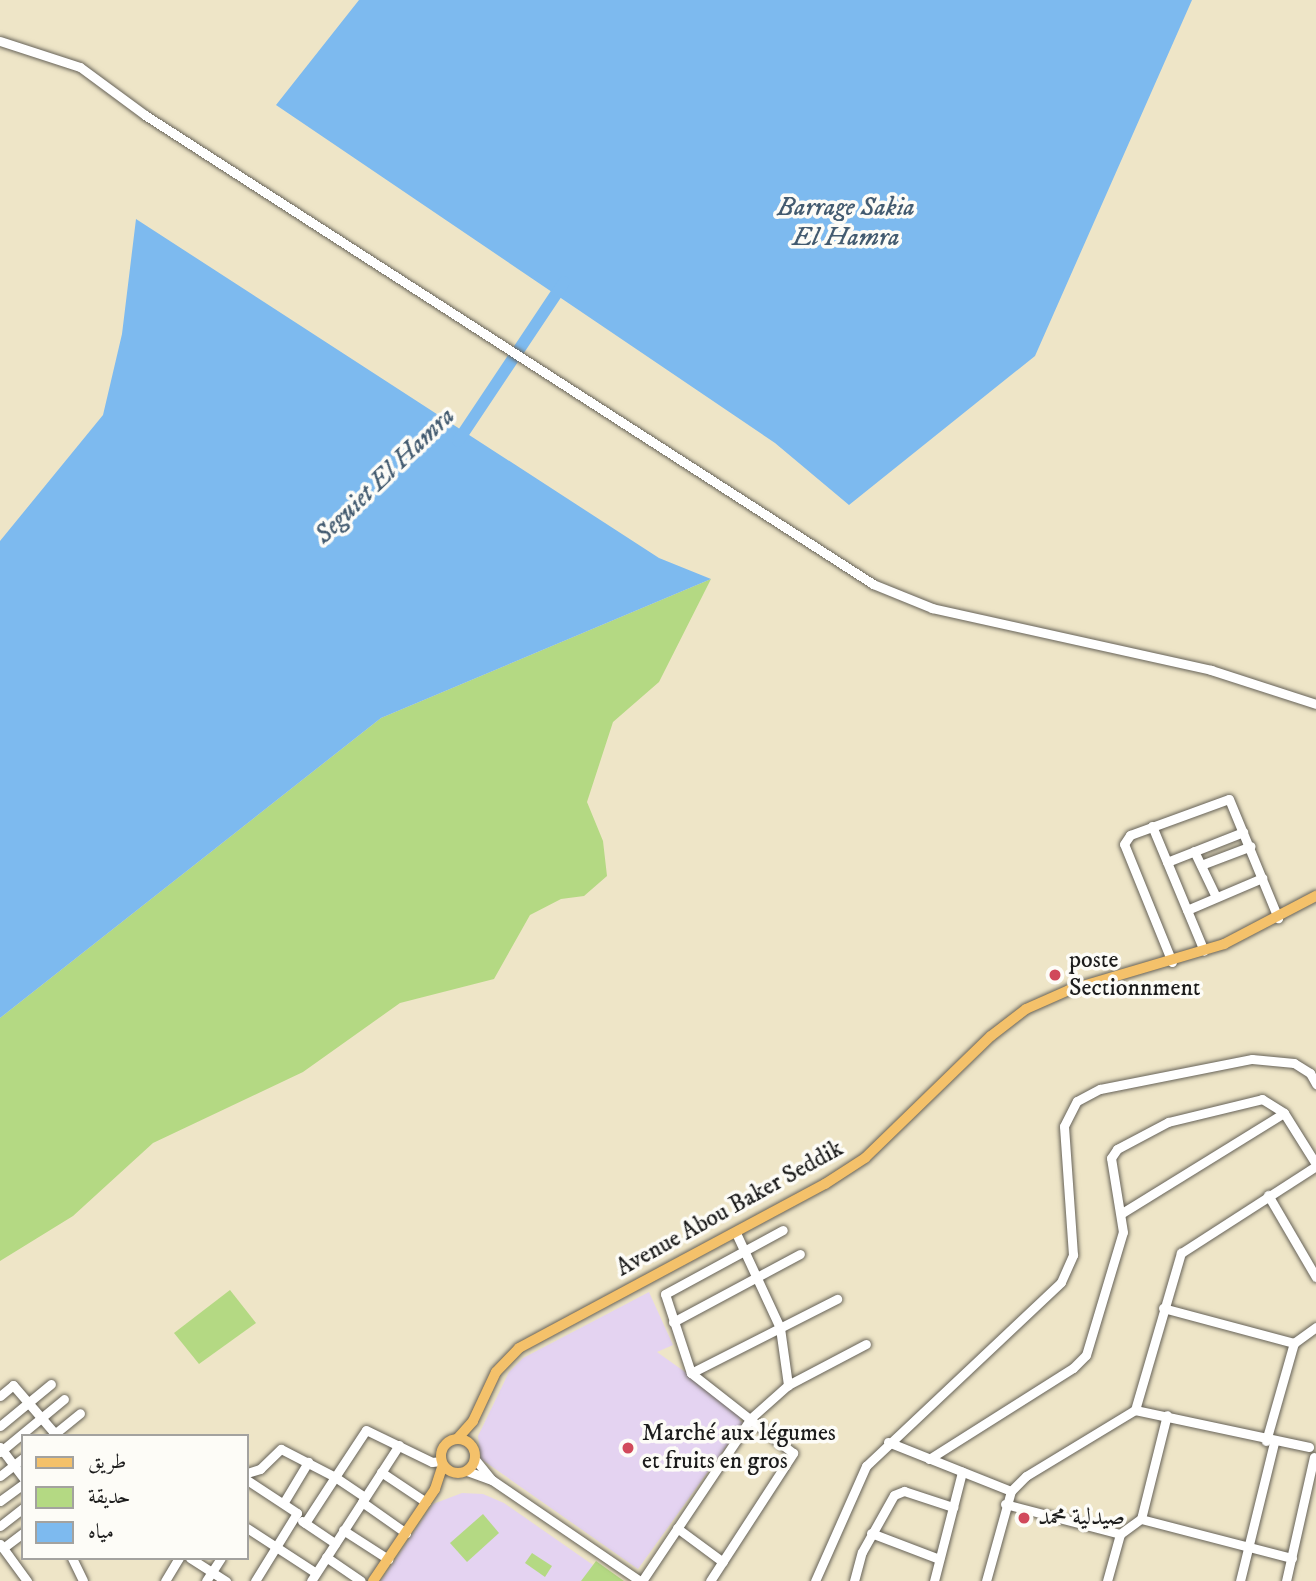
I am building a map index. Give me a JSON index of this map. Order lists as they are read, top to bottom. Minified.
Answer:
{"streets":{"main road":["Avenue Abou Baker Seddik"]},"water":["Barrage Sakia El Hamra","Seguiet El Hamra"],"places":["poste Sectionnment","Marché aux légumes et fruits en gros","صيدلية محمد"],"legend":["طريق","حديقة","مياه"]}
